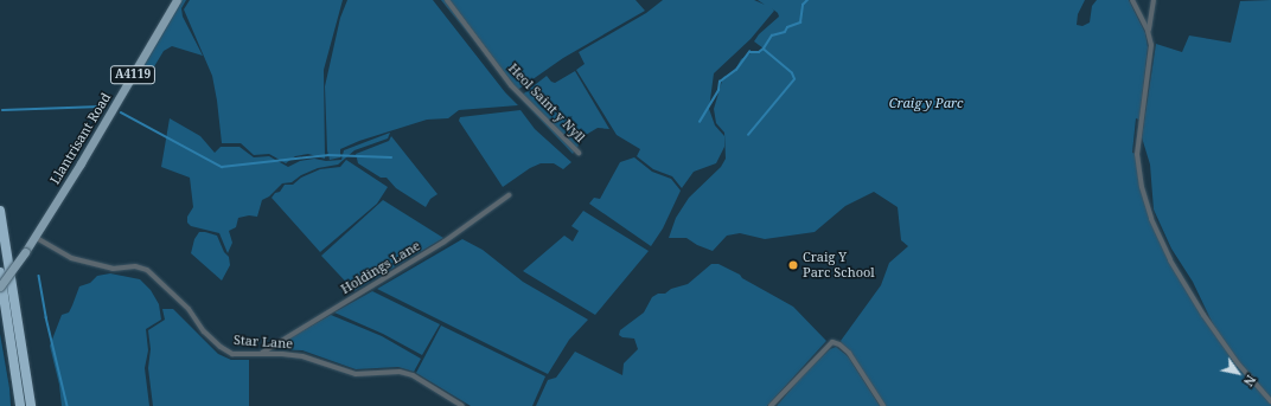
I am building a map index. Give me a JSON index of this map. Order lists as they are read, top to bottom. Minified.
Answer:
{"streets":{"main road":["A4119","Llantrisant Road"],"street":["Heol Saint y Nyll","Holdings Lane","Star Lane"]},"crossings":[["Llantrisant Road","Star Lane"],["Holdings Lane","Star Lane"]],"parks":["Craig y Parc"],"places":["Craig Y Parc School"],"north":"bottom right"}
